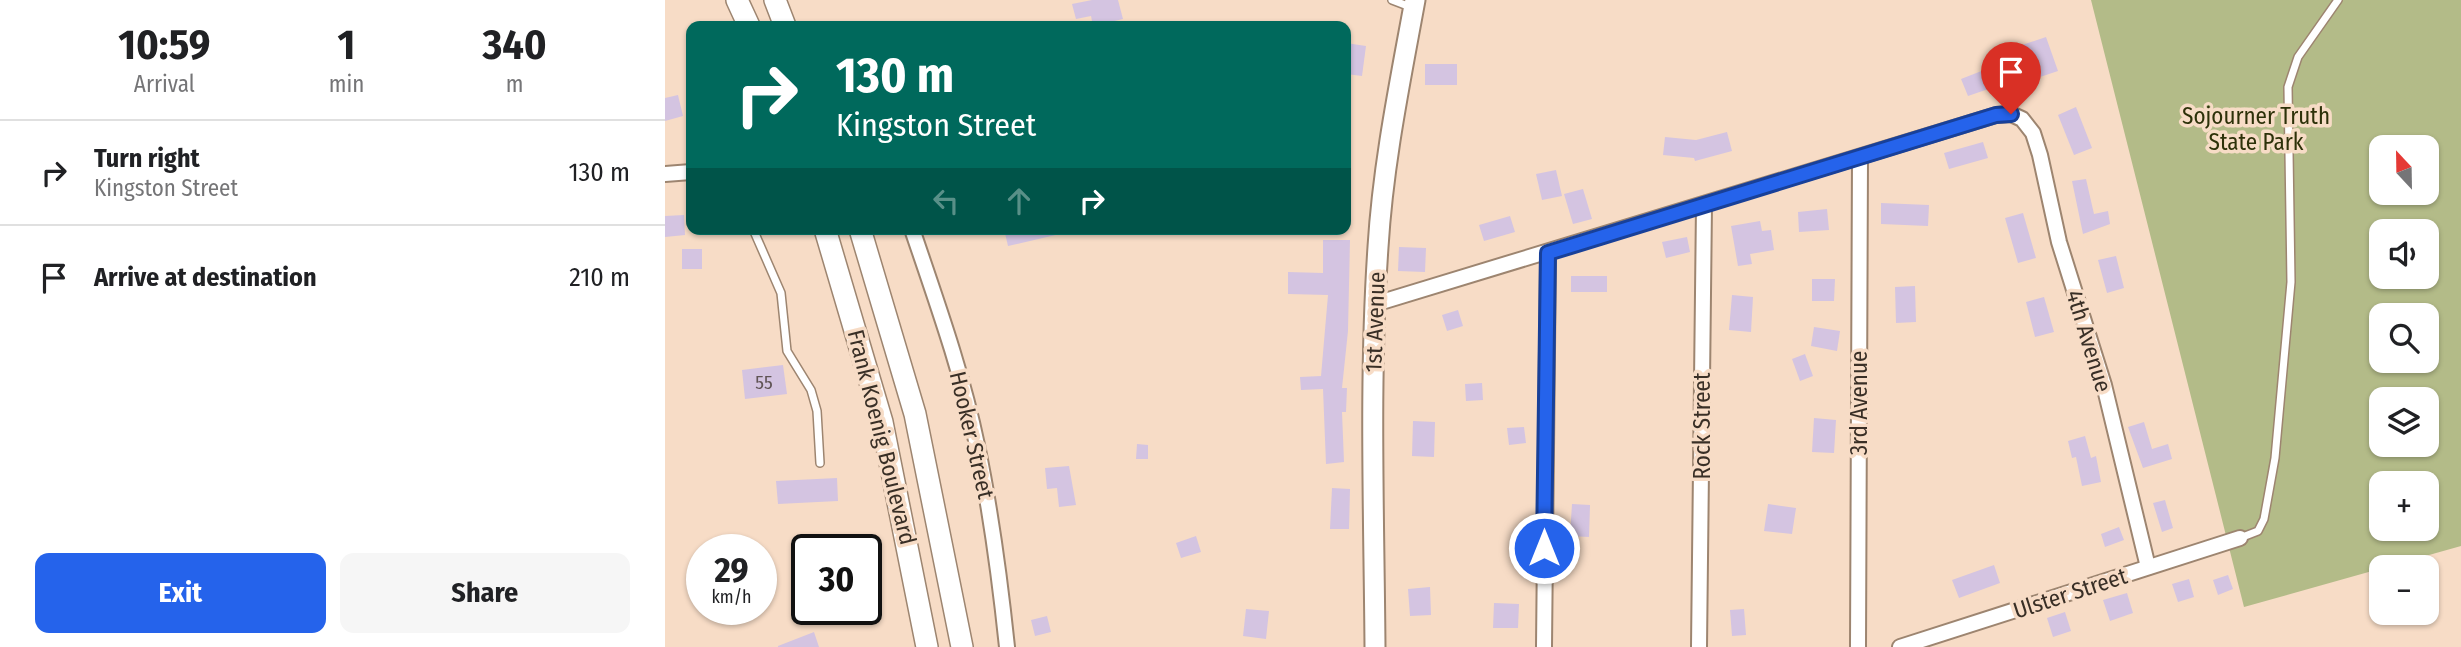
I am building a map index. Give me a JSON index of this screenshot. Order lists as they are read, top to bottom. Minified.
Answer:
{"streets":{"main road":["Frank Koenig Boulevard"],"street":["1st Avenue","4th Avenue","3rd Avenue","Rock Street","Hooker Street","Ulster Street"]},"crossings":[["4th Avenue","3rd Avenue"],["4th Avenue","Ulster Street"]],"parks":["Sojourner Truth State Park"],"house_numbers":["55"],"north":"top","page":{"eta":["10:59","Arrival","1","min","340","m"],"turn":["130 m","Kingston Street"],"list":[{"name":"Turn right","note":"Kingston Street","value":"130 m"},{"name":"Arrive at destination","value":"210 m"}],"map_buttons":["+","−"],"speed":"29 km/h","limit":"30","buttons":["Exit","Share"]}}
